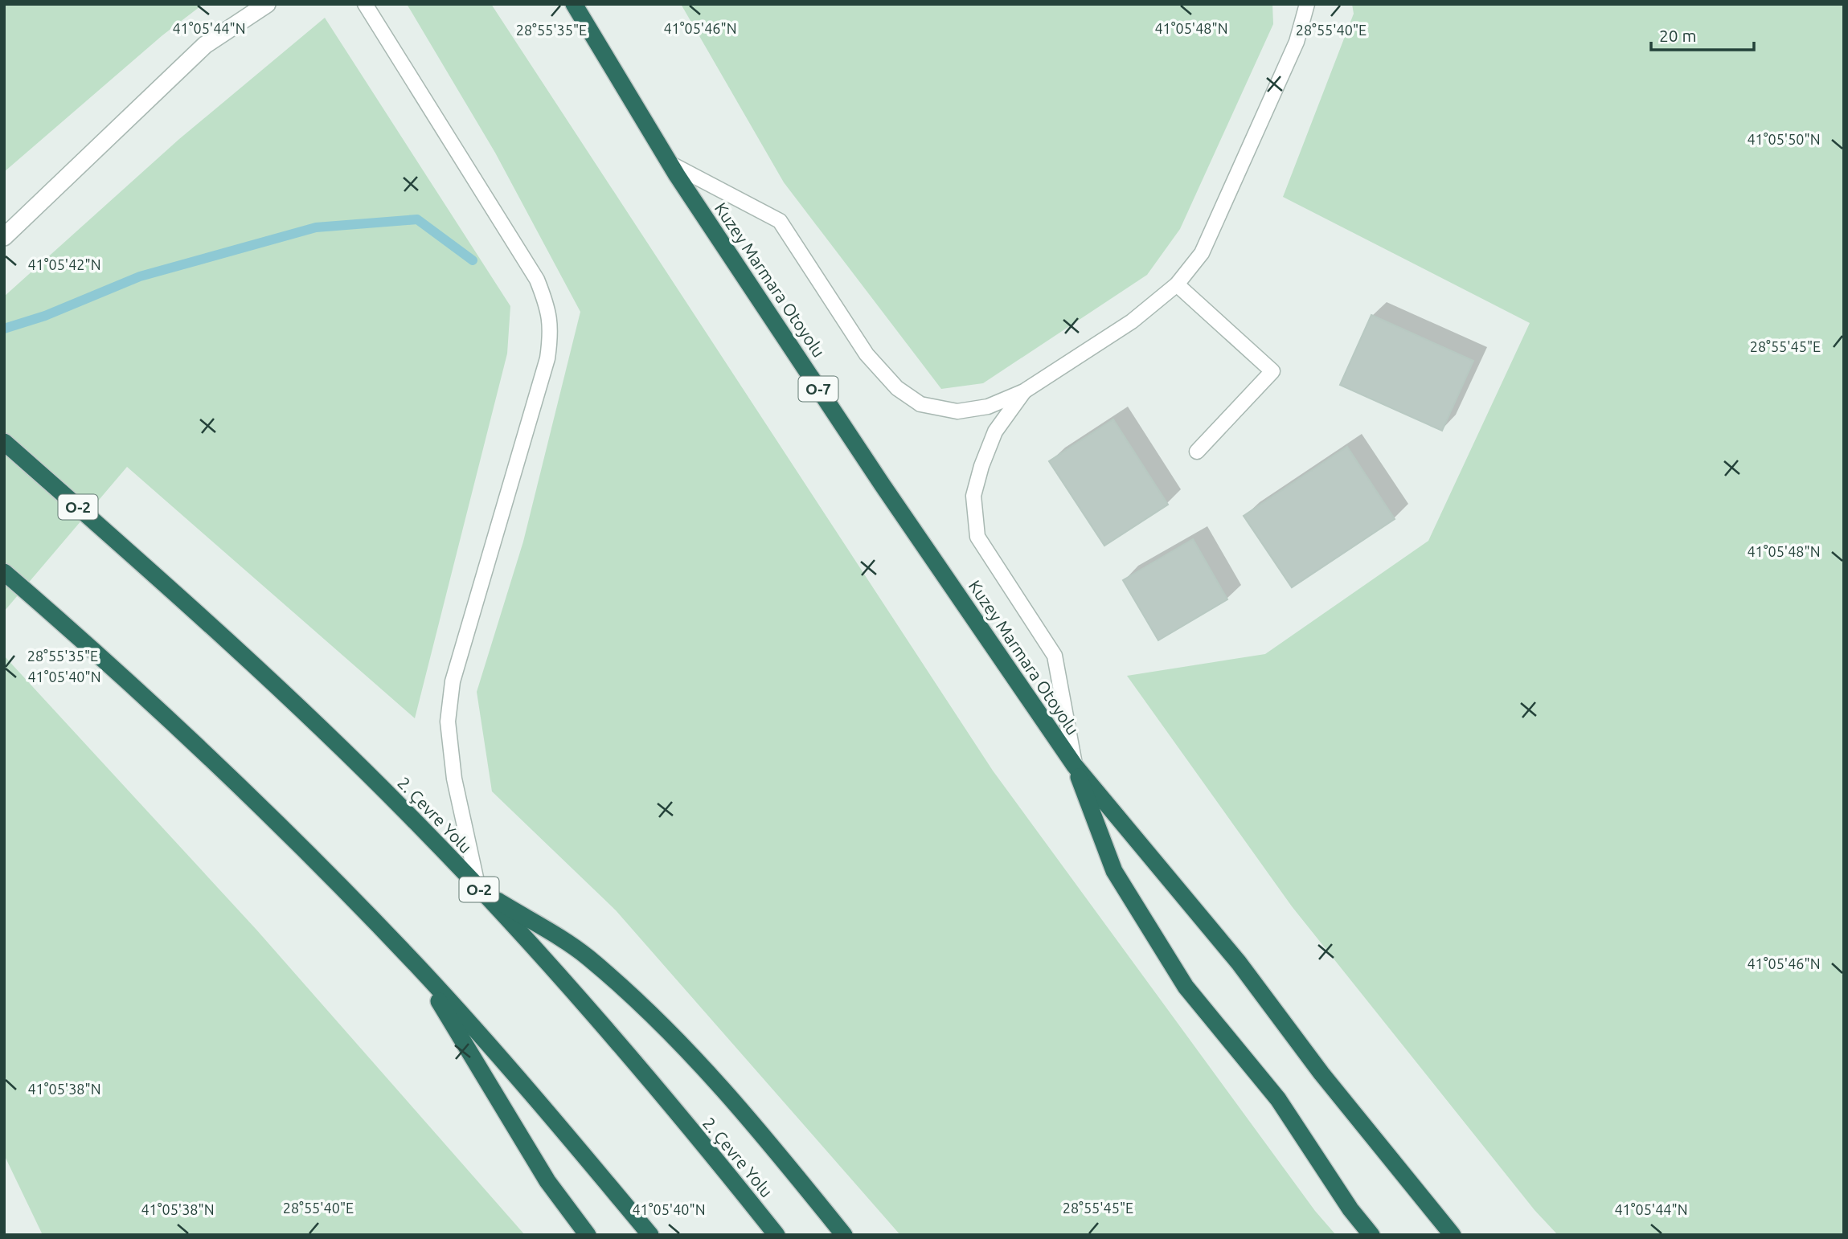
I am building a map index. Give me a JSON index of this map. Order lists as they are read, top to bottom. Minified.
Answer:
{"streets":{"highway":["Kuzey Marmara Otoyolu","O-7","O-2","2. Çevre Yolu"]},"scale_bar":"20 m","coordinates":["41°05'44\"N","41°05'46\"N","41°05'48\"N","28°55'35\"E","28°55'40\"E","41°05'50\"N","41°05'42\"N","28°55'45\"E","41°05'40\"N","41°05'38\"N"]}
